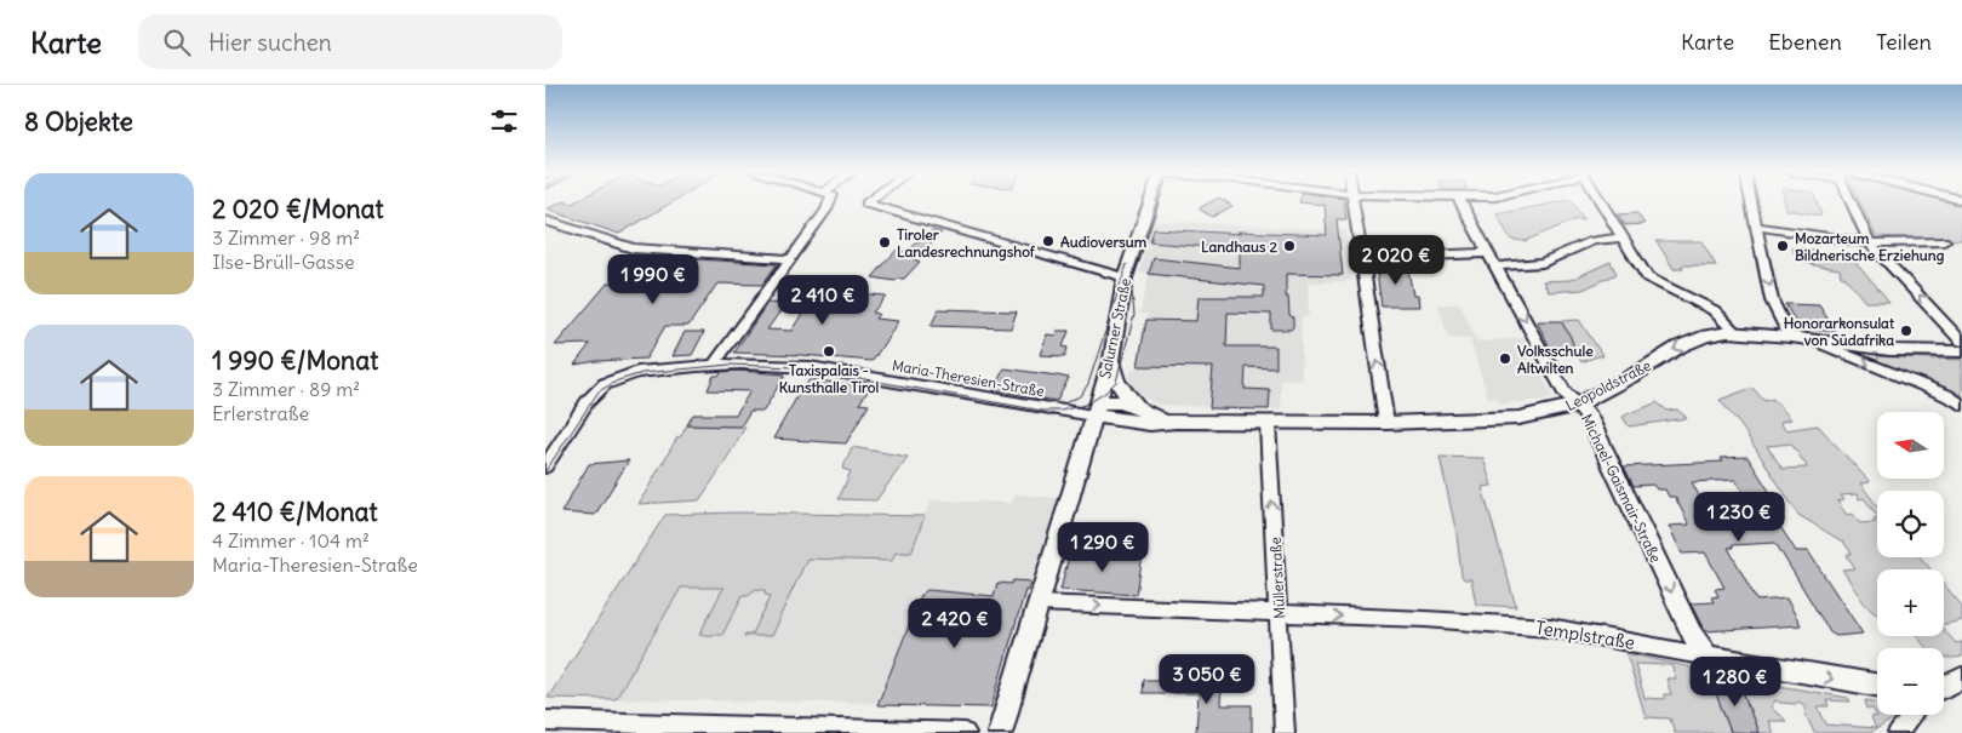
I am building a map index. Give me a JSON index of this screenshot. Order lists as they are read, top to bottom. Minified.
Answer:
{"streets":{"street":["Salurner Straße","Maria-Theresien-Straße","Leopoldstraße","Michael-Gaismair-Straße","Müllerstraße","Templstraße"]},"crossings":[["Salurner Straße","Maria-Theresien-Straße"],["Salurner Straße","Leopoldstraße"],["Salurner Straße","Templstraße"],["Maria-Theresien-Straße","Leopoldstraße"],["Leopoldstraße","Michael-Gaismair-Straße"],["Leopoldstraße","Müllerstraße"],["Michael-Gaismair-Straße","Templstraße"],["Müllerstraße","Templstraße"]],"one_way":["Michael-Gaismair-Straße","Müllerstraße","Templstraße"],"places":["Audioversum","Tiroler Landesrechnungshof","Landhaus 2","Mozarteum Bildnerische Erziehung","Honorarkonsulat von Südafrika","Taxispalais - Kunsthalle Tirol","Volksschule Altwilten"],"north":"left","page":{"header":"Karte","search":"Hier suchen","nav":["Karte","Ebenen","Teilen"],"heading":"8 Objekte","list":[{"name":"2 020 €/Monat","note":"3 Zimmer · 98 m² · Ilse-Brüll-Gasse"},{"name":"1 990 €/Monat","note":"3 Zimmer · 89 m² · Erlerstraße"},{"name":"2 410 €/Monat","note":"4 Zimmer · 104 m² · Maria-Theresien-Straße"}],"price":["2 020 €","1 990 €","2 410 €","1 230 €","1 290 €","2 420 €","3 050 €","1 280 €"],"map_buttons":["+","−"]}}
